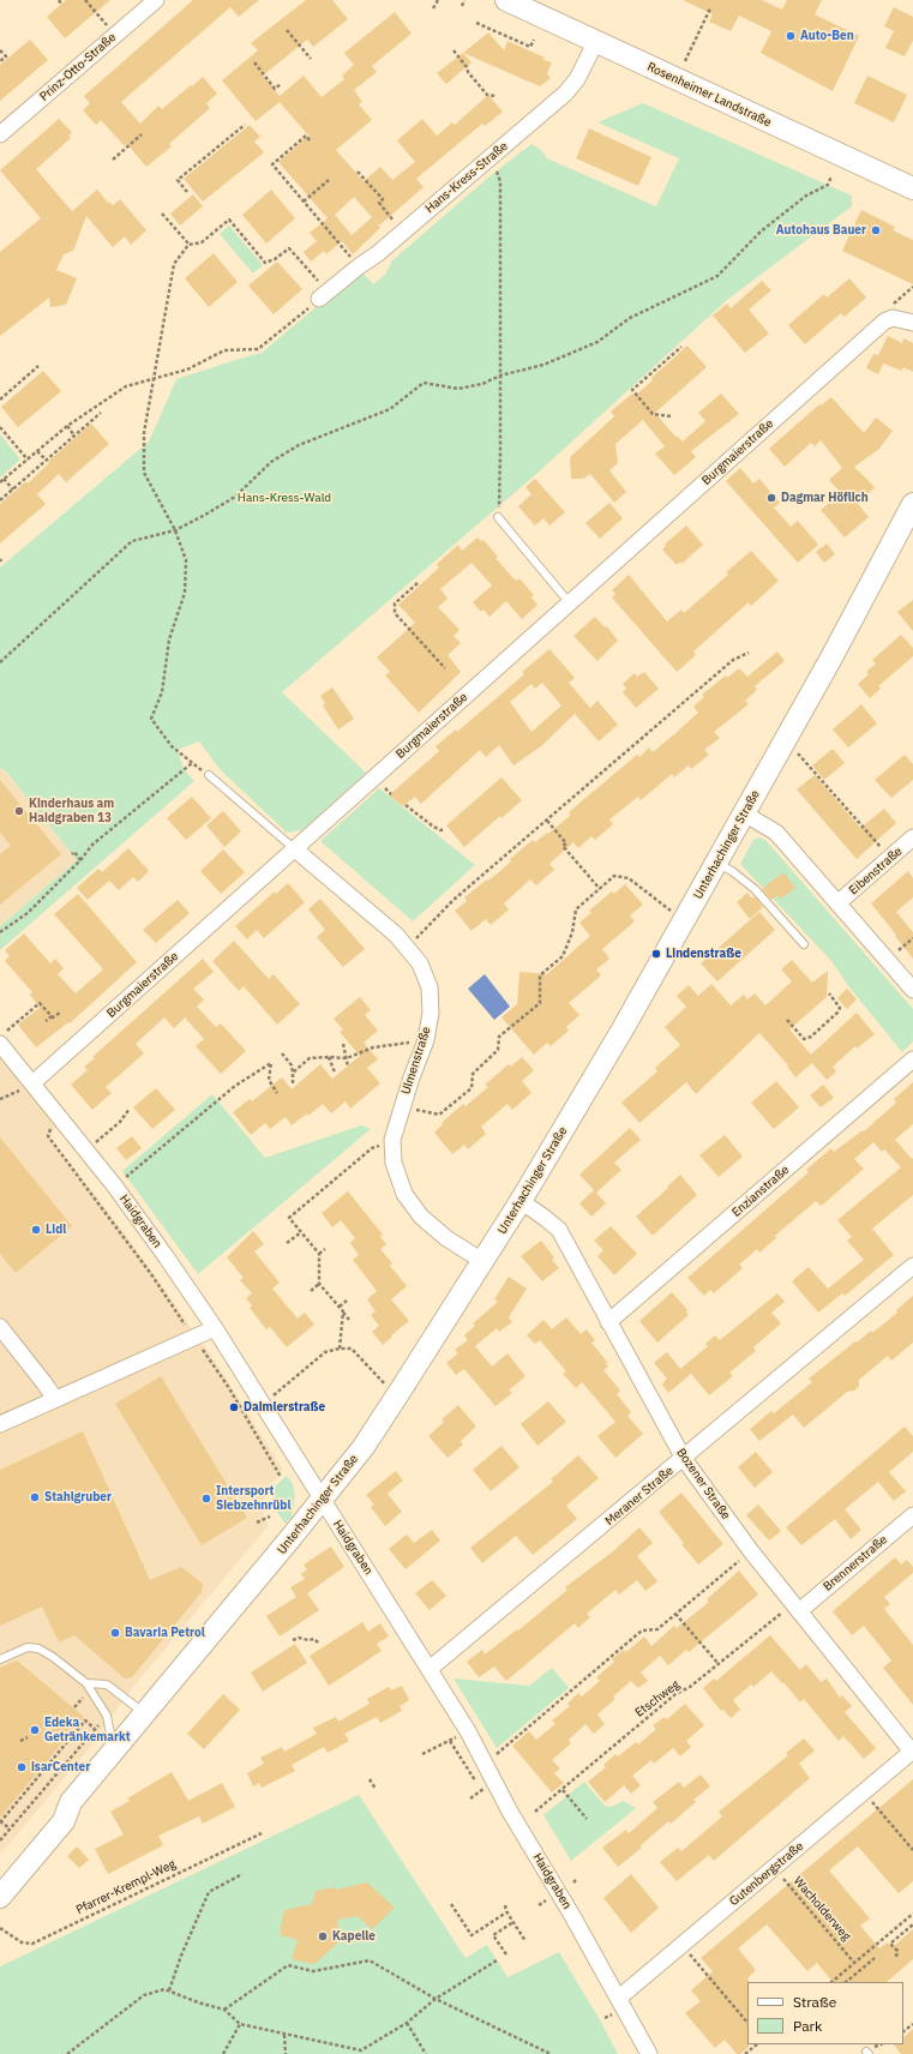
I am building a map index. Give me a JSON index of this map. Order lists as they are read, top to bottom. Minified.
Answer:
{"streets":{"main road":["Rosenheimer Landstraße","Unterhachinger Straße"],"street":["Prinz-Otto-Straße","Hans-Kress-Straße","Burgmaierstraße","Eibenstraße","Ulmenstraße","Enzianstraße","Haidgraben","Bozener Straße","Meraner Straße","Brennerstraße","Gutenbergstraße"],"path":["Etschweg","Pfarrer-Krempl-Weg","Wacholderweg"]},"crossings":[["Rosenheimer Landstraße","Hans-Kress-Straße"],["Burgmaierstraße","Ulmenstraße"],["Burgmaierstraße","Haidgraben"],["Unterhachinger Straße","Ulmenstraße"],["Unterhachinger Straße","Haidgraben"],["Unterhachinger Straße","Bozener Straße"],["Enzianstraße","Bozener Straße"],["Haidgraben","Meraner Straße"],["Haidgraben","Gutenbergstraße"],["Bozener Straße","Meraner Straße"],["Bozener Straße","Brennerstraße"],["Bozener Straße","Etschweg"],["Bozener Straße","Gutenbergstraße"],["Brennerstraße","Etschweg"],["Gutenbergstraße","Wacholderweg"]],"parks":["Hans-Kress-Wald"],"places":["Auto-Ben","Autohaus Bauer","Dagmar Höflich","Kinderhaus am Haidgraben 13","Lindenstraße","Lidl","Daimlerstraße","Stahlgruber","Intersport Siebzehnrübl","Bavaria Petrol","Edeka Getränkemarkt","isarCenter","Kapelle"],"legend":["Straße","Park"]}
